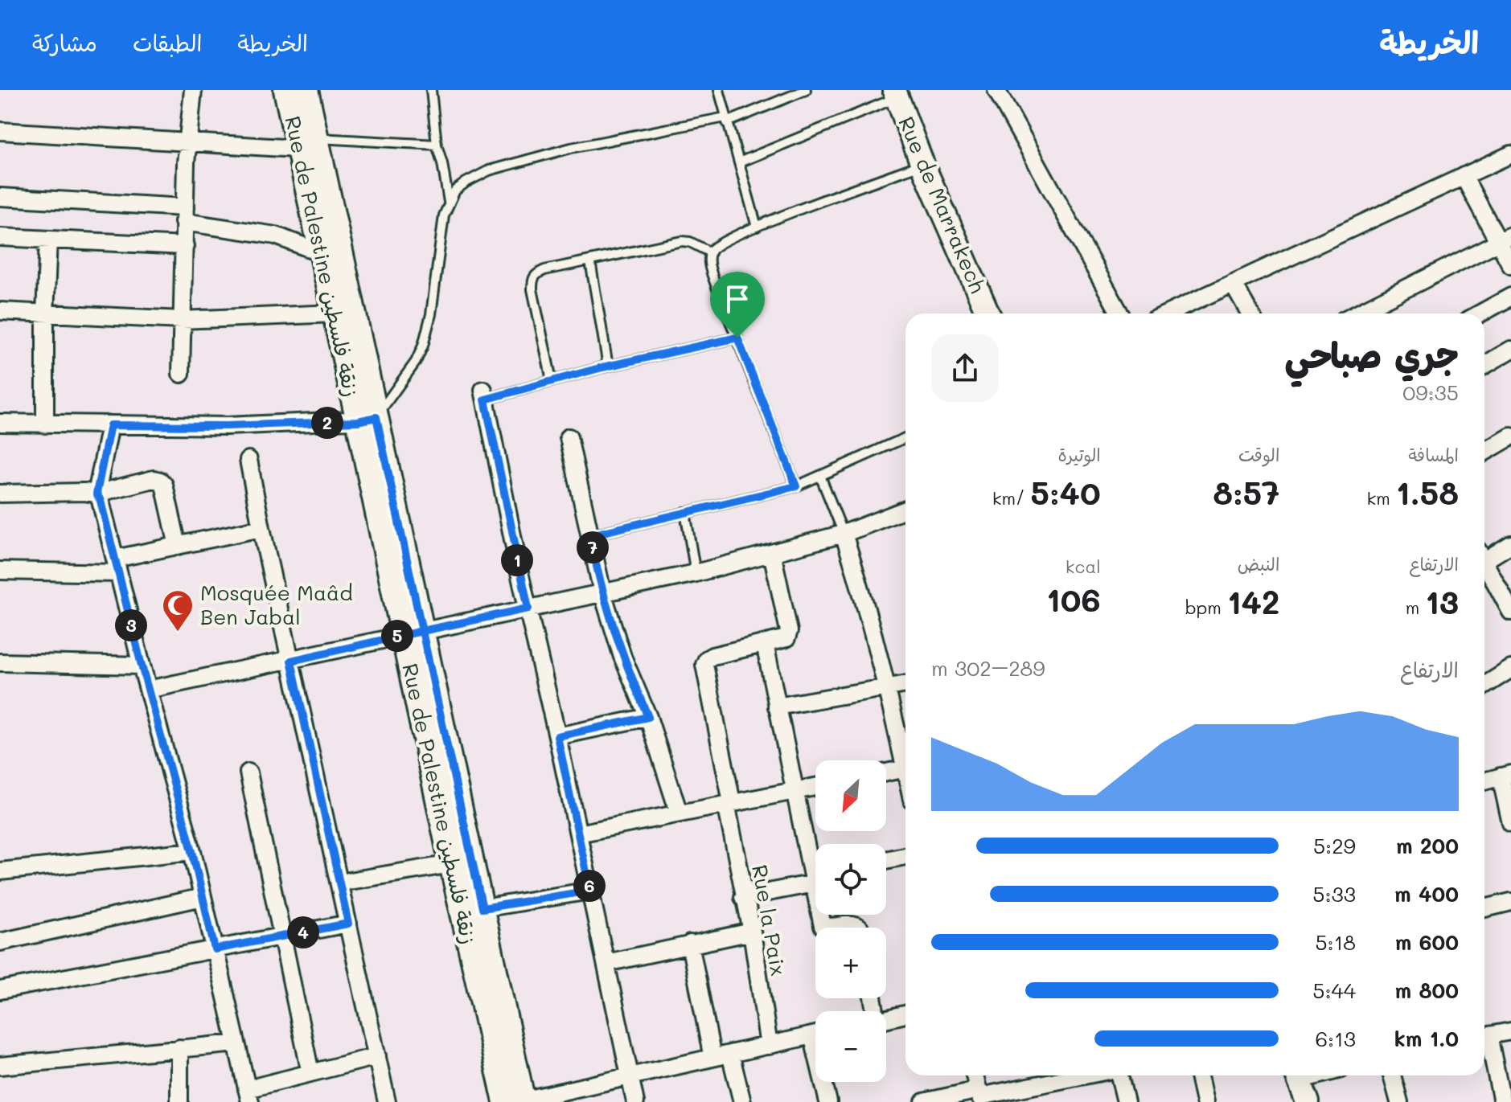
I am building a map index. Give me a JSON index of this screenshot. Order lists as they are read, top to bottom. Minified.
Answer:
{"streets":{"main road":["Rue de Marrakech","Rue de Palestine زنقة فلسطين"],"street":["Rue la Paix"]},"places":{"mosque":["Mosquée Maâd Ben Jabal"]},"north":"bottom left","page":{"header":"الخريطة","nav":["الخريطة","الطبقات","مشاركة"],"heading":["جري صباحي","09:35"],"pins":["2","7","1","3","5","6","4"],"stats":[["المسافة","1.58 km"],["الوقت","8:57"],["الوتيرة","5:40 /km"],["الارتفاع","13 m"],["النبض","142 bpm"],["kcal","106"]],"chart":["الارتفاع","289–302 m"],"map_buttons":["+","−"],"list":[{"name":"200 m","note":"5:29"},{"name":"400 m","note":"5:33"},{"name":"600 m","note":"5:18"},{"name":"800 m","note":"5:44"},{"name":"1.0 km","note":"6:13"}]}}
